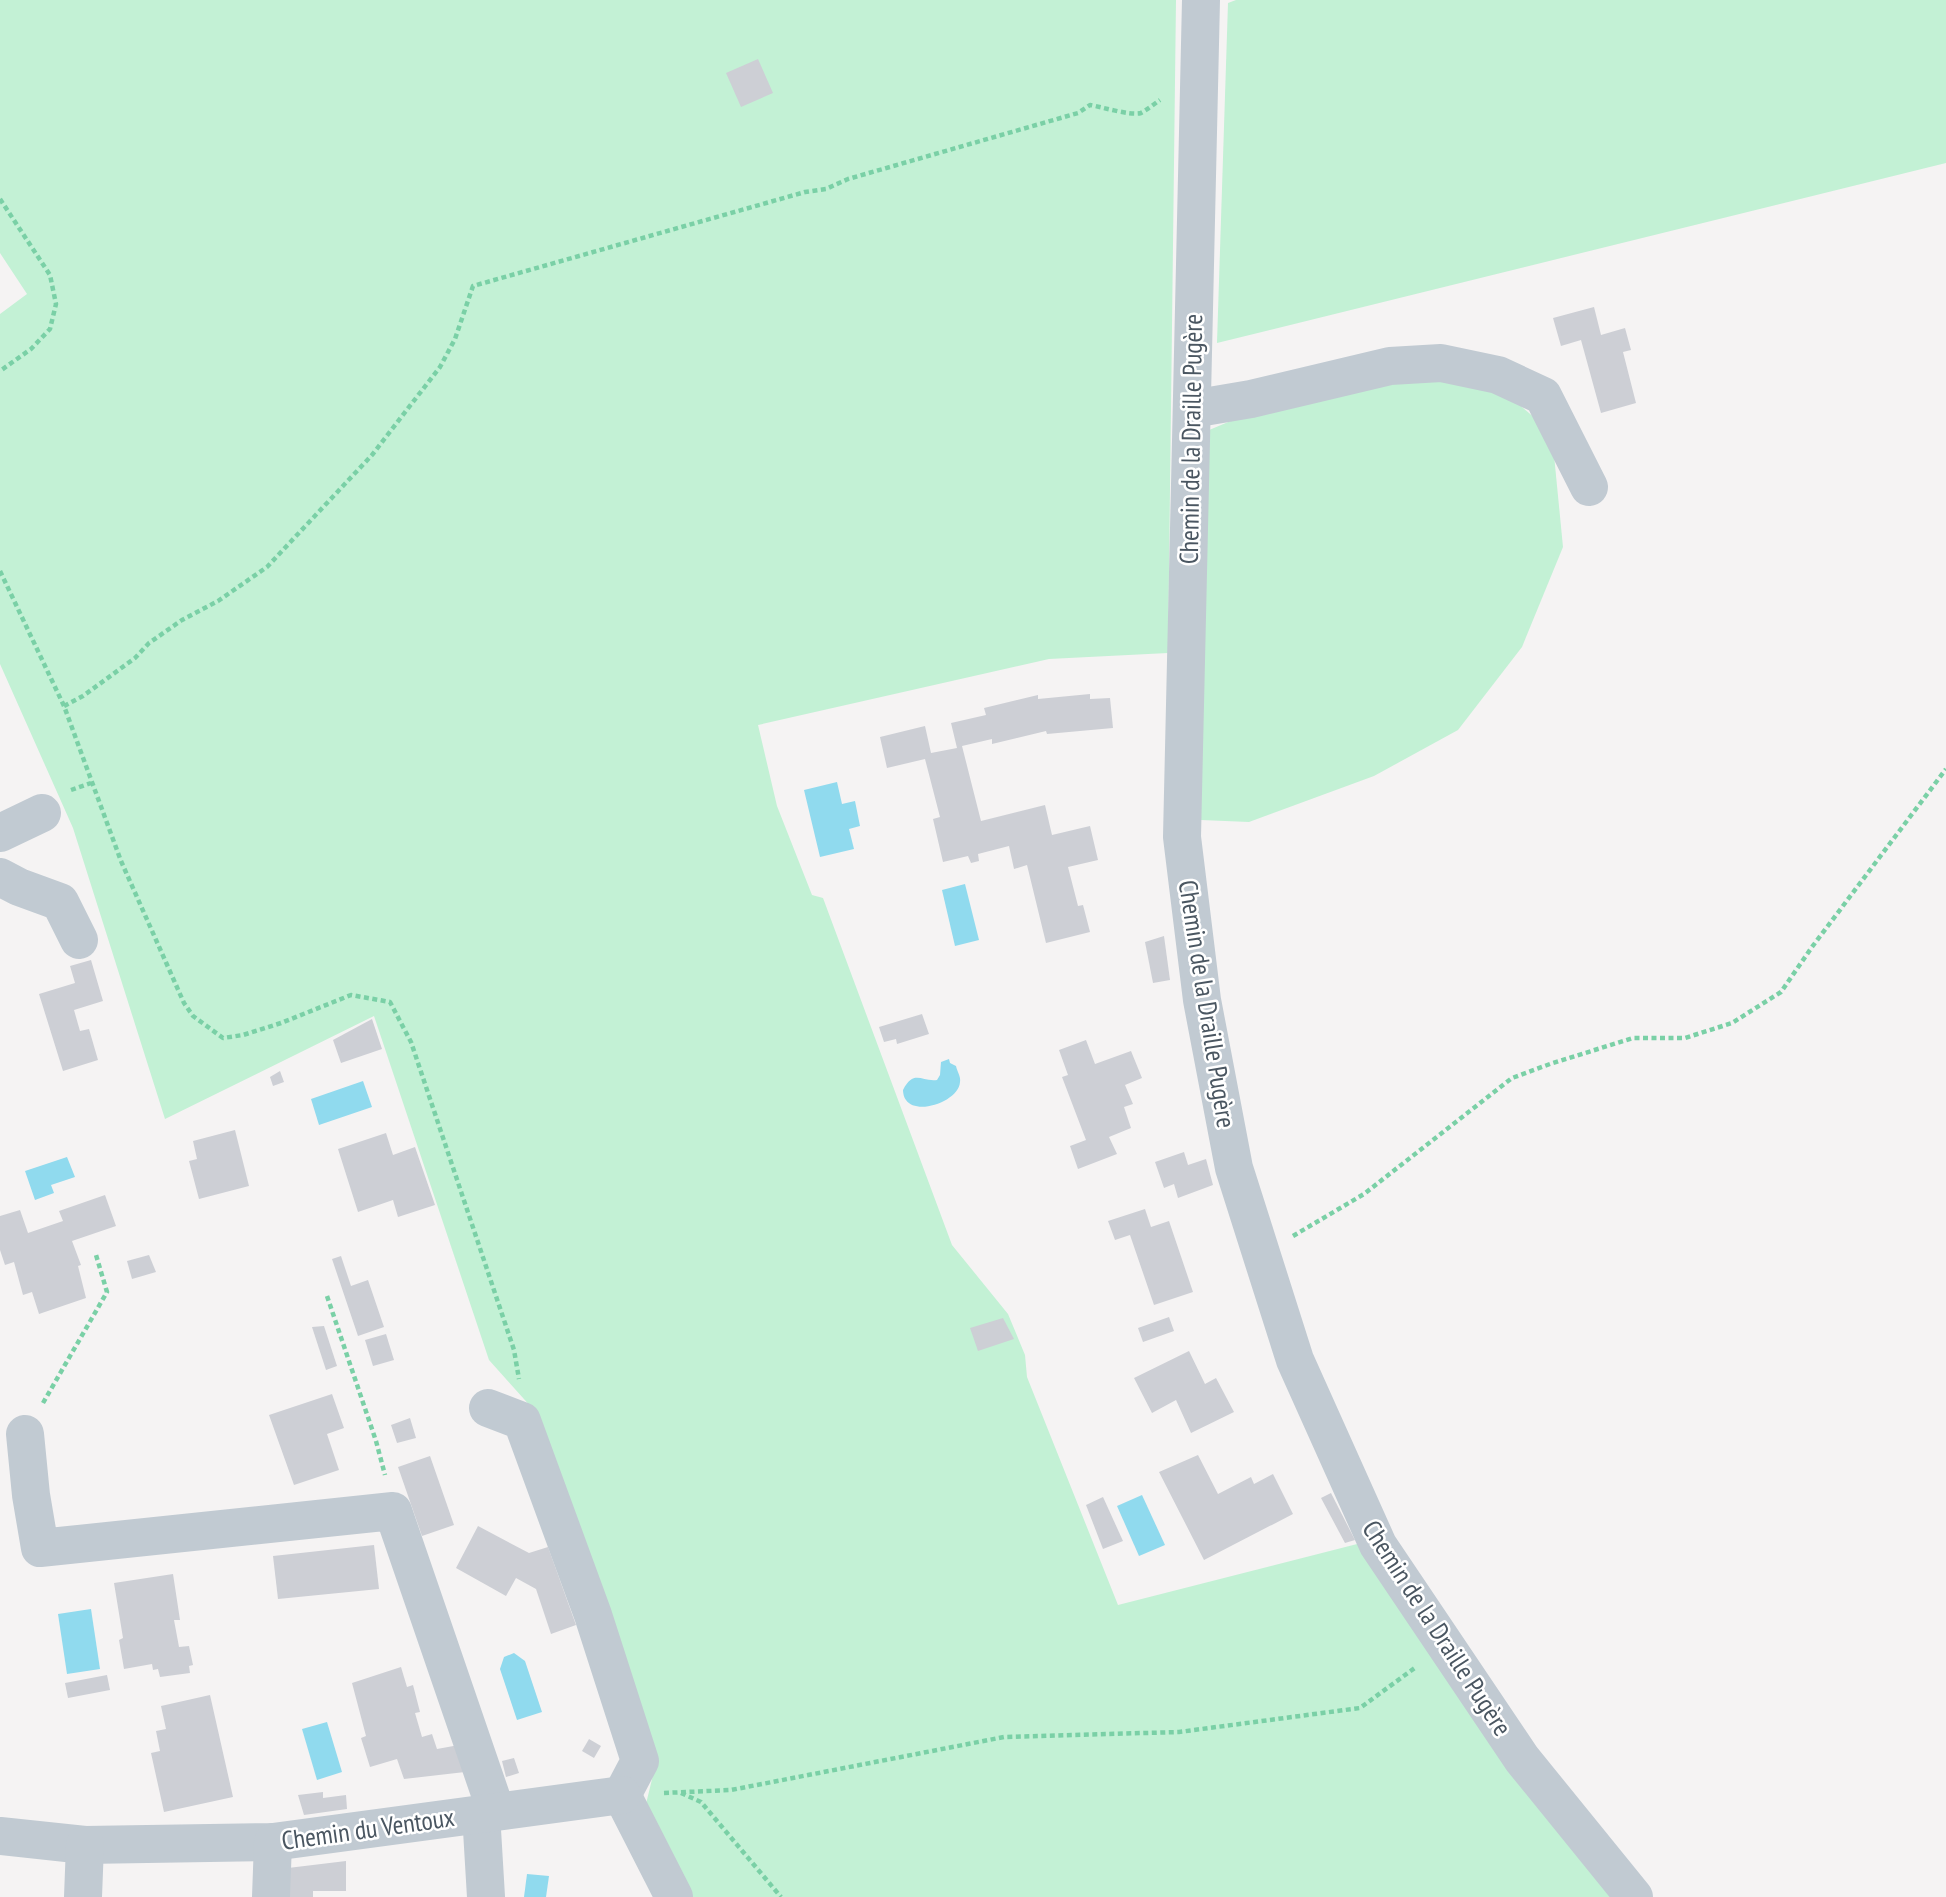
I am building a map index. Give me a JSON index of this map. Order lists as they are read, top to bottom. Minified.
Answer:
{"streets":{"street":["Chemin de la Draille Pugère","Chemin du Ventoux"]}}
